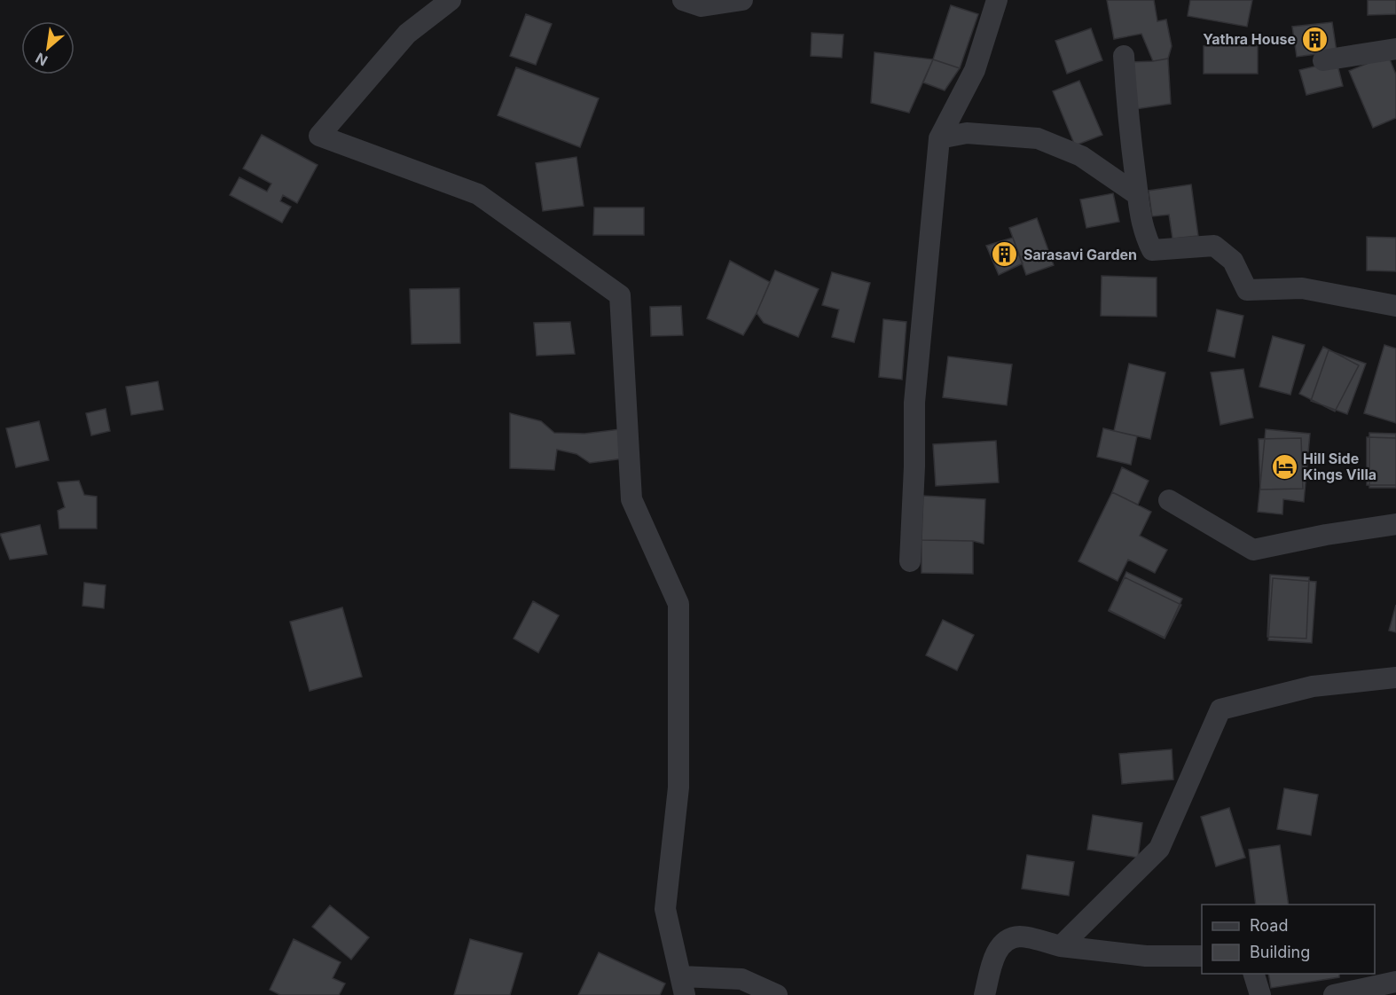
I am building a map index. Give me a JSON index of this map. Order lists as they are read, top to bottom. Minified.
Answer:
{"places":{"building":["Yathra House","Sarasavi Garden"],"hotel":["Hill Side Kings Villa"]},"legend":["Road","Building"],"north":"bottom left"}
